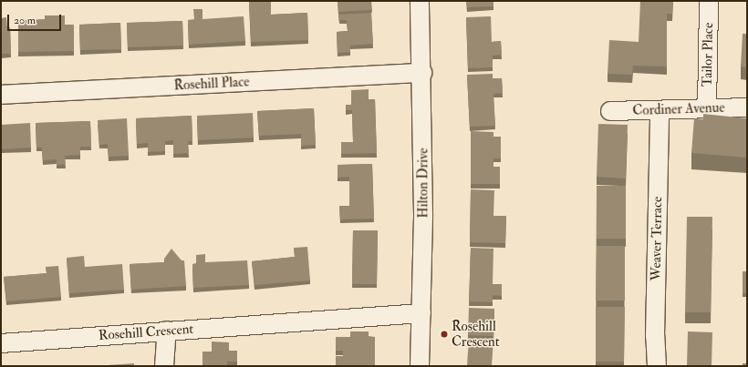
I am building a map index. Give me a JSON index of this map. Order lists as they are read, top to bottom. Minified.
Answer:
{"streets":{"street":["Tailor Place","Rosehill Place","Cordiner Avenue","Hilton Drive","Weaver Terrace","Rosehill Crescent"]},"crossings":[["Tailor Place","Cordiner Avenue"],["Rosehill Place","Hilton Drive"],["Cordiner Avenue","Weaver Terrace"],["Hilton Drive","Rosehill Crescent"]],"places":["Rosehill Crescent"],"scale_bar":"20 m"}
